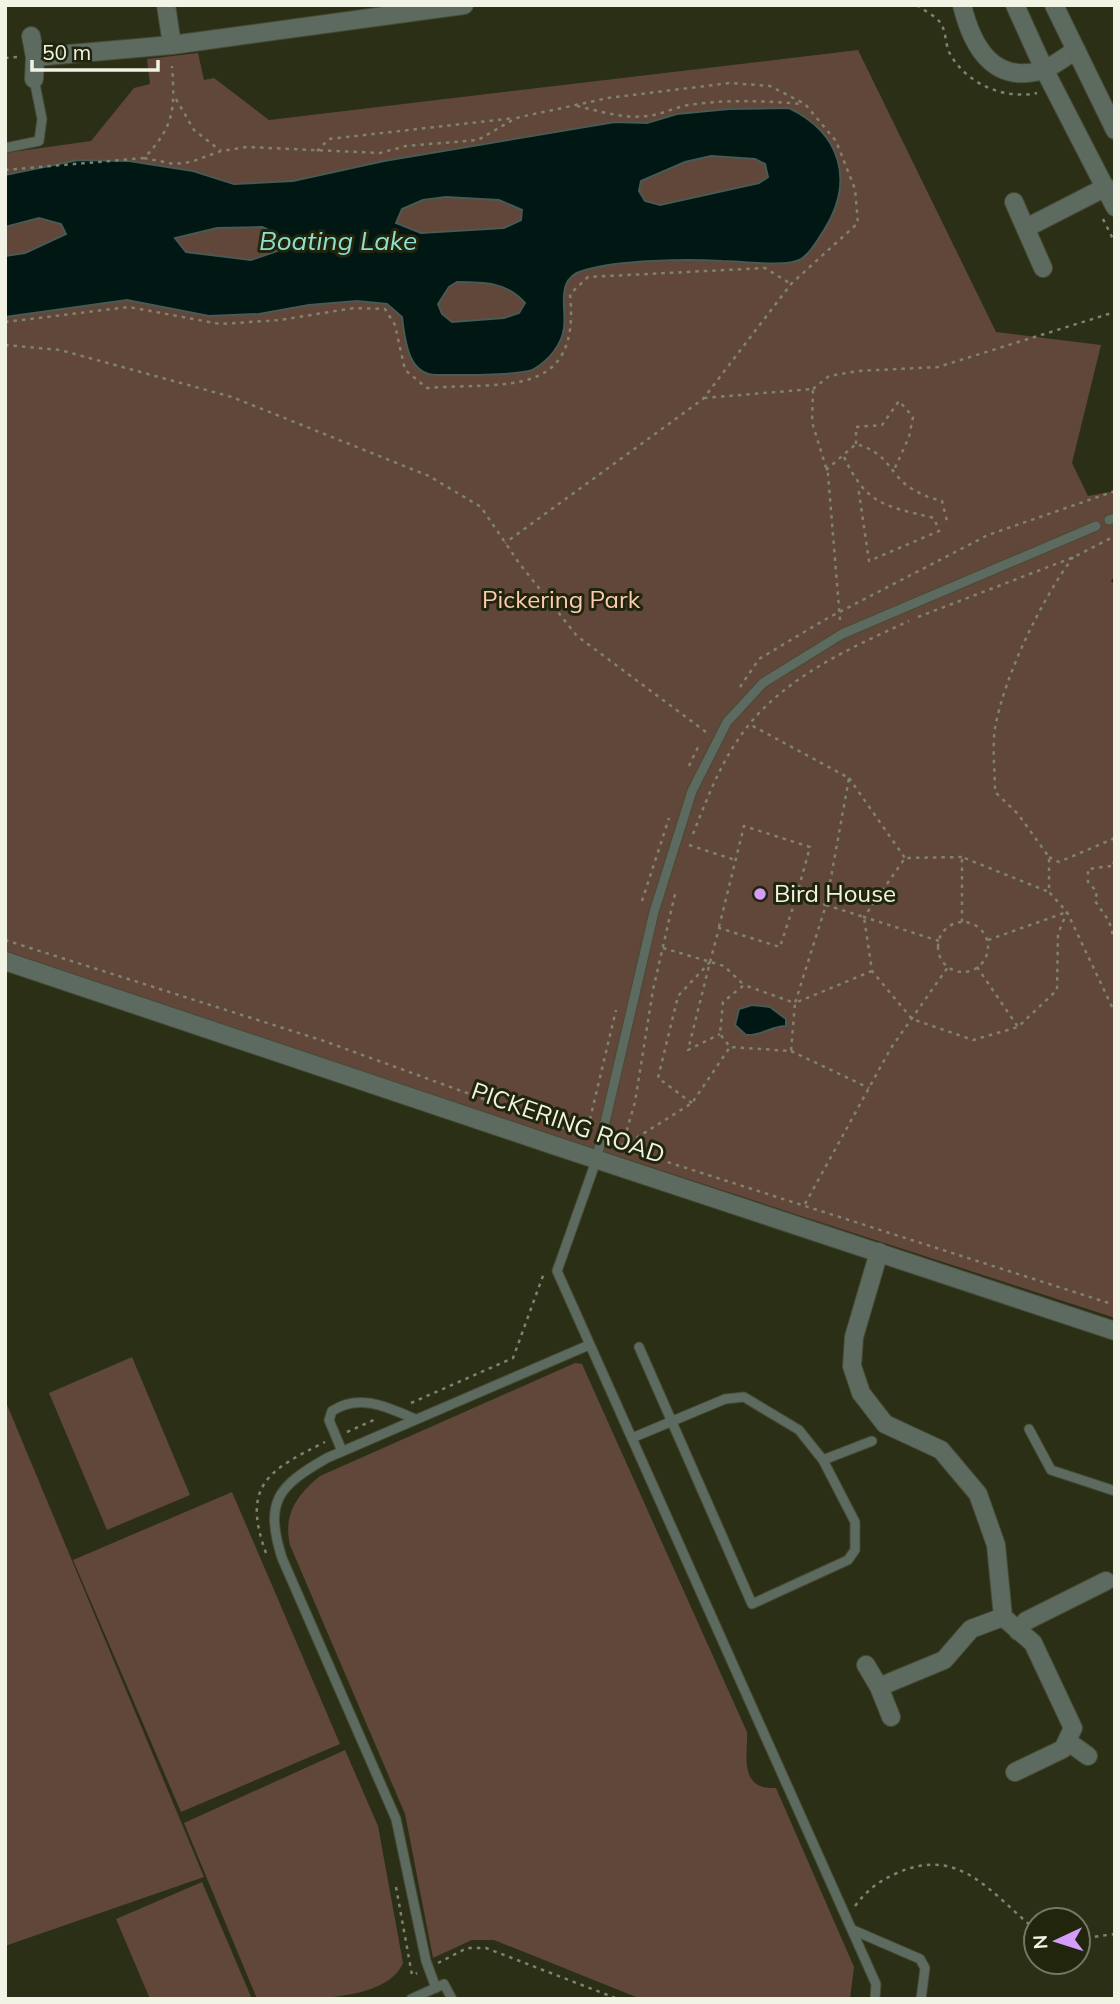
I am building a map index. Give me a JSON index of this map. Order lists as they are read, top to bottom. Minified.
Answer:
{"streets":{"street":["PICKERING ROAD"]},"water":["Boating Lake"],"parks":["Pickering Park"],"places":["Bird House"],"scale_bar":"50 m","north":"left"}
